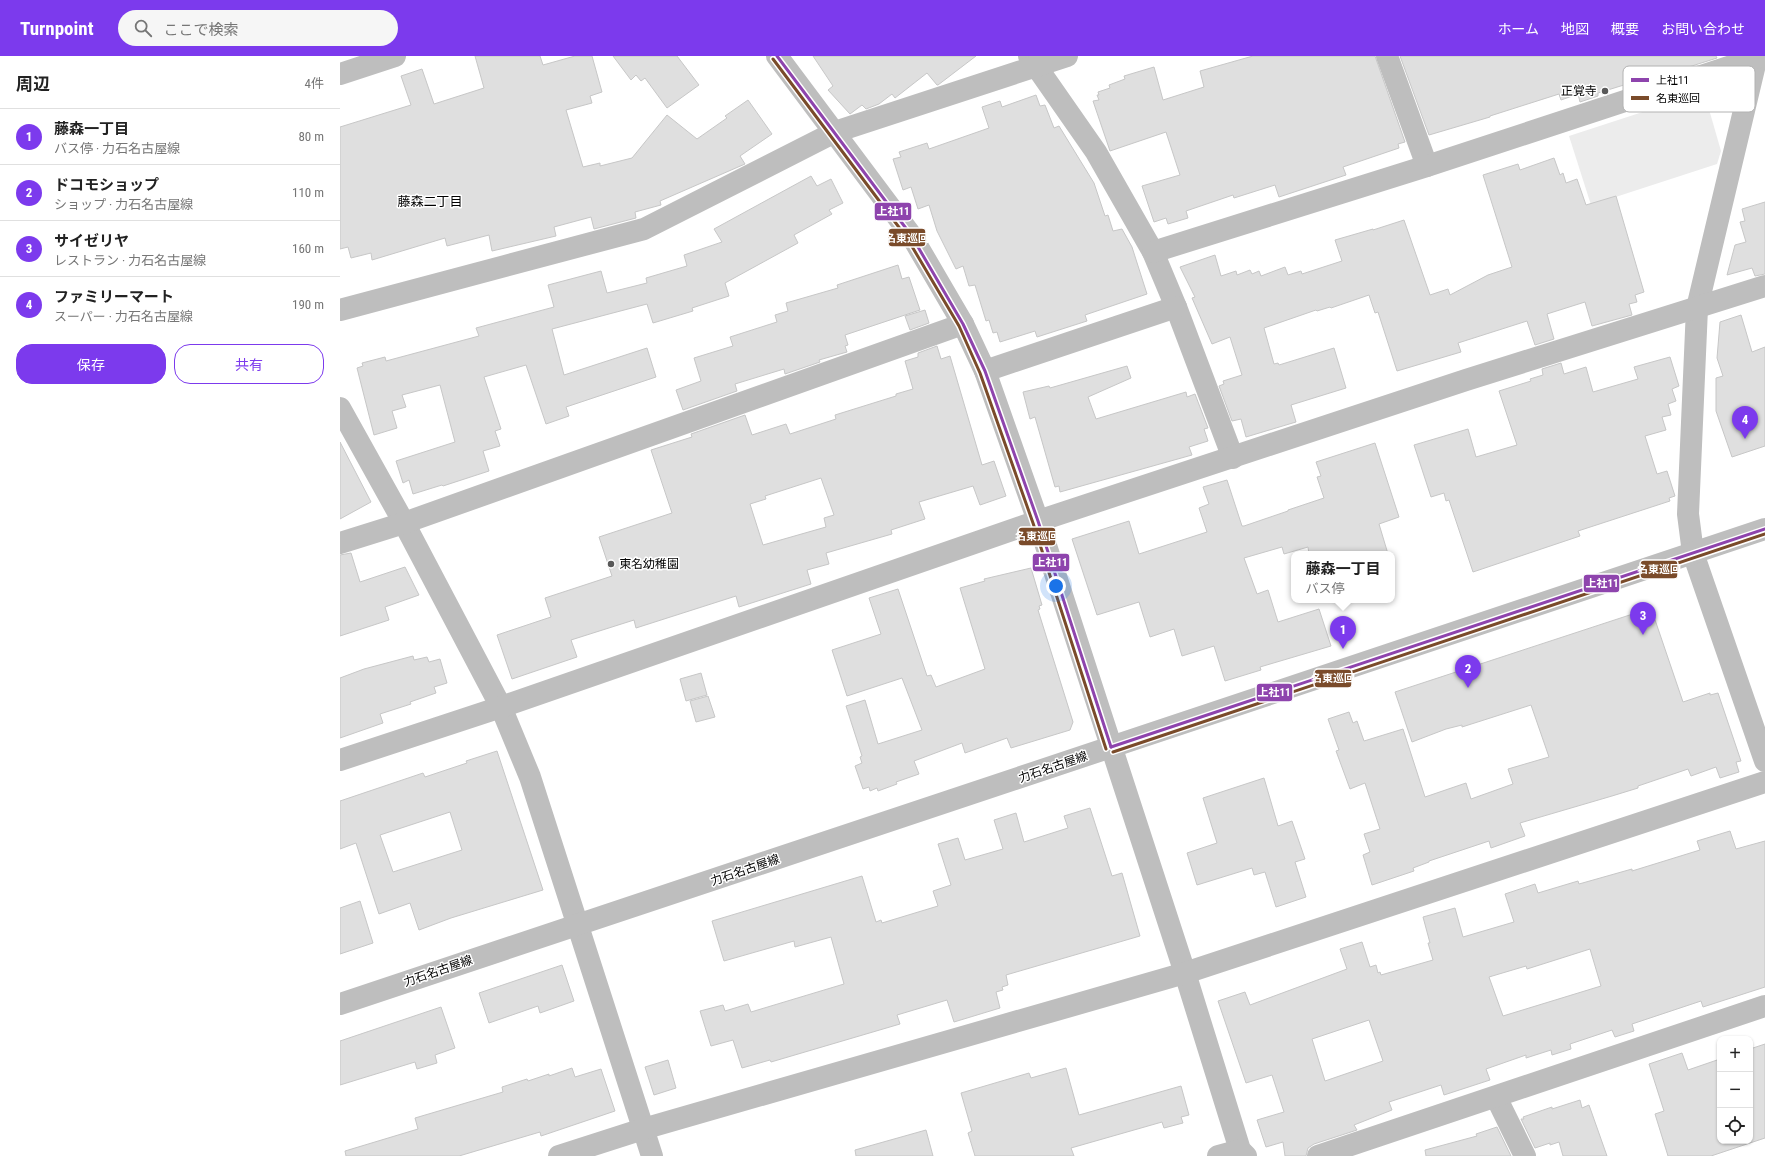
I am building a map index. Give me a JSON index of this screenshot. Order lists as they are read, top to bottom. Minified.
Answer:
{"streets":{"street":["力石名古屋線"]},"districts":["藤森二丁目"],"places":["正覚寺","東名幼稚園"],"lines":["transit line 上社11","transit line 名東巡回"],"legend":["上社11","名東巡回"],"page":{"header":"Turnpoint","search":"ここで検索","nav":["ホーム","地図","概要","お問い合わせ"],"heading":["周辺","4件"],"list":[{"mark":"1","name":"藤森一丁目","note":"バス停 · 力石名古屋線","value":"80 m"},{"mark":"2","name":"ドコモショップ","note":"ショップ · 力石名古屋線","value":"110 m"},{"mark":"3","name":"サイゼリヤ","note":"レストラン · 力石名古屋線","value":"160 m"},{"mark":"4","name":"ファミリーマート","note":"スーパー · 力石名古屋線","value":"190 m"}],"buttons":["保存","共有"],"pins":["4","3","1","2"],"popup":["藤森一丁目","バス停"],"map_buttons":["+","−"]}}
